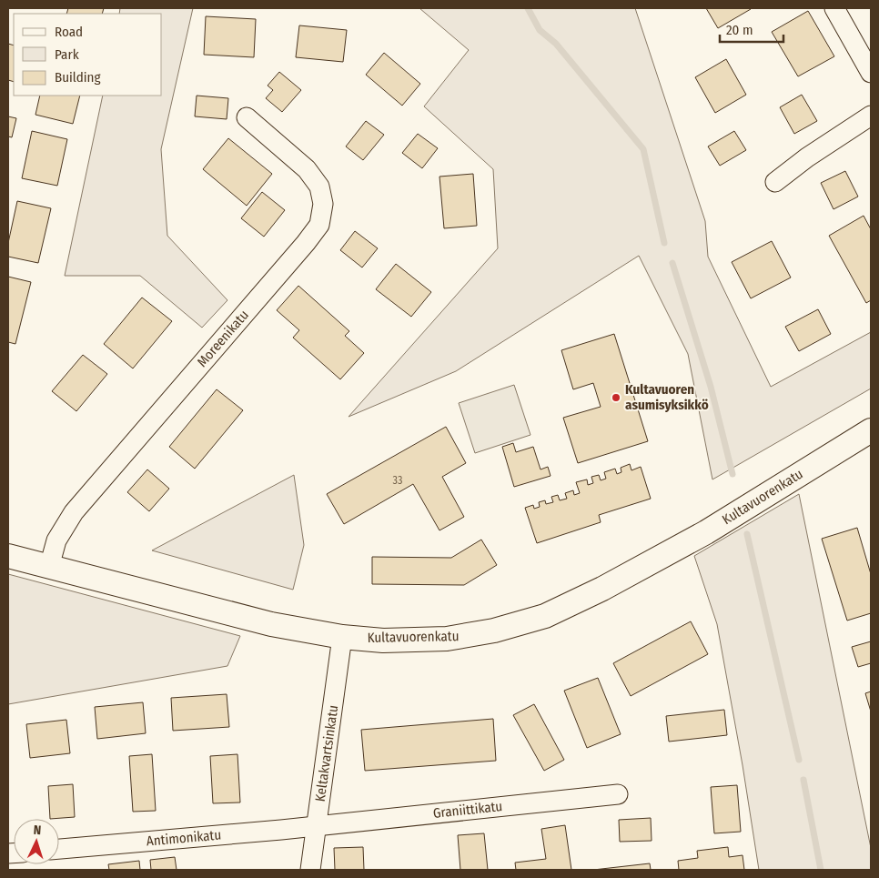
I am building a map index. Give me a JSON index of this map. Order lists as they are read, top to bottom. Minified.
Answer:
{"streets":{"street":["Moreenikatu","Kultavuorenkatu","Keltakvartsinkatu","Graniittikatu","Antimonikatu"]},"crossings":[["Moreenikatu","Kultavuorenkatu"],["Kultavuorenkatu","Keltakvartsinkatu"],["Keltakvartsinkatu","Graniittikatu"],["Keltakvartsinkatu","Antimonikatu"],["Graniittikatu","Antimonikatu"]],"places":["Kultavuoren asumisyksikkö"],"house_numbers":["33"],"legend":["Road","Park","Building"],"scale_bar":"20 m","north":"top"}
